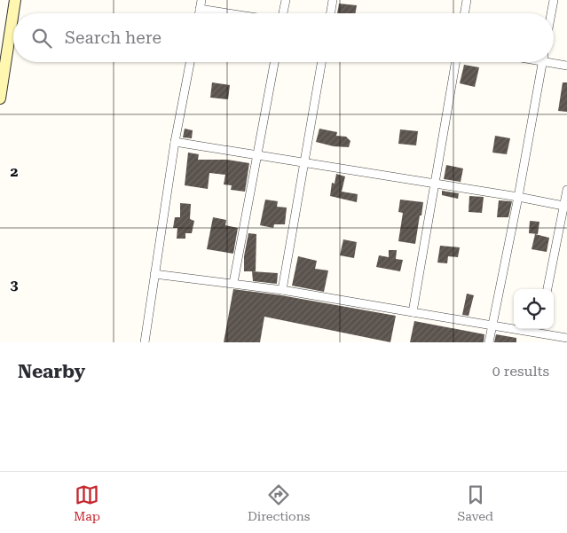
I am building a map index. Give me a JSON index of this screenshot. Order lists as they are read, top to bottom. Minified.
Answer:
{"page":{"search":"Search here","heading":["Nearby","0 results"],"nav":["Map","Directions","Saved"]},"grid":{"rows":["2","3"]}}
